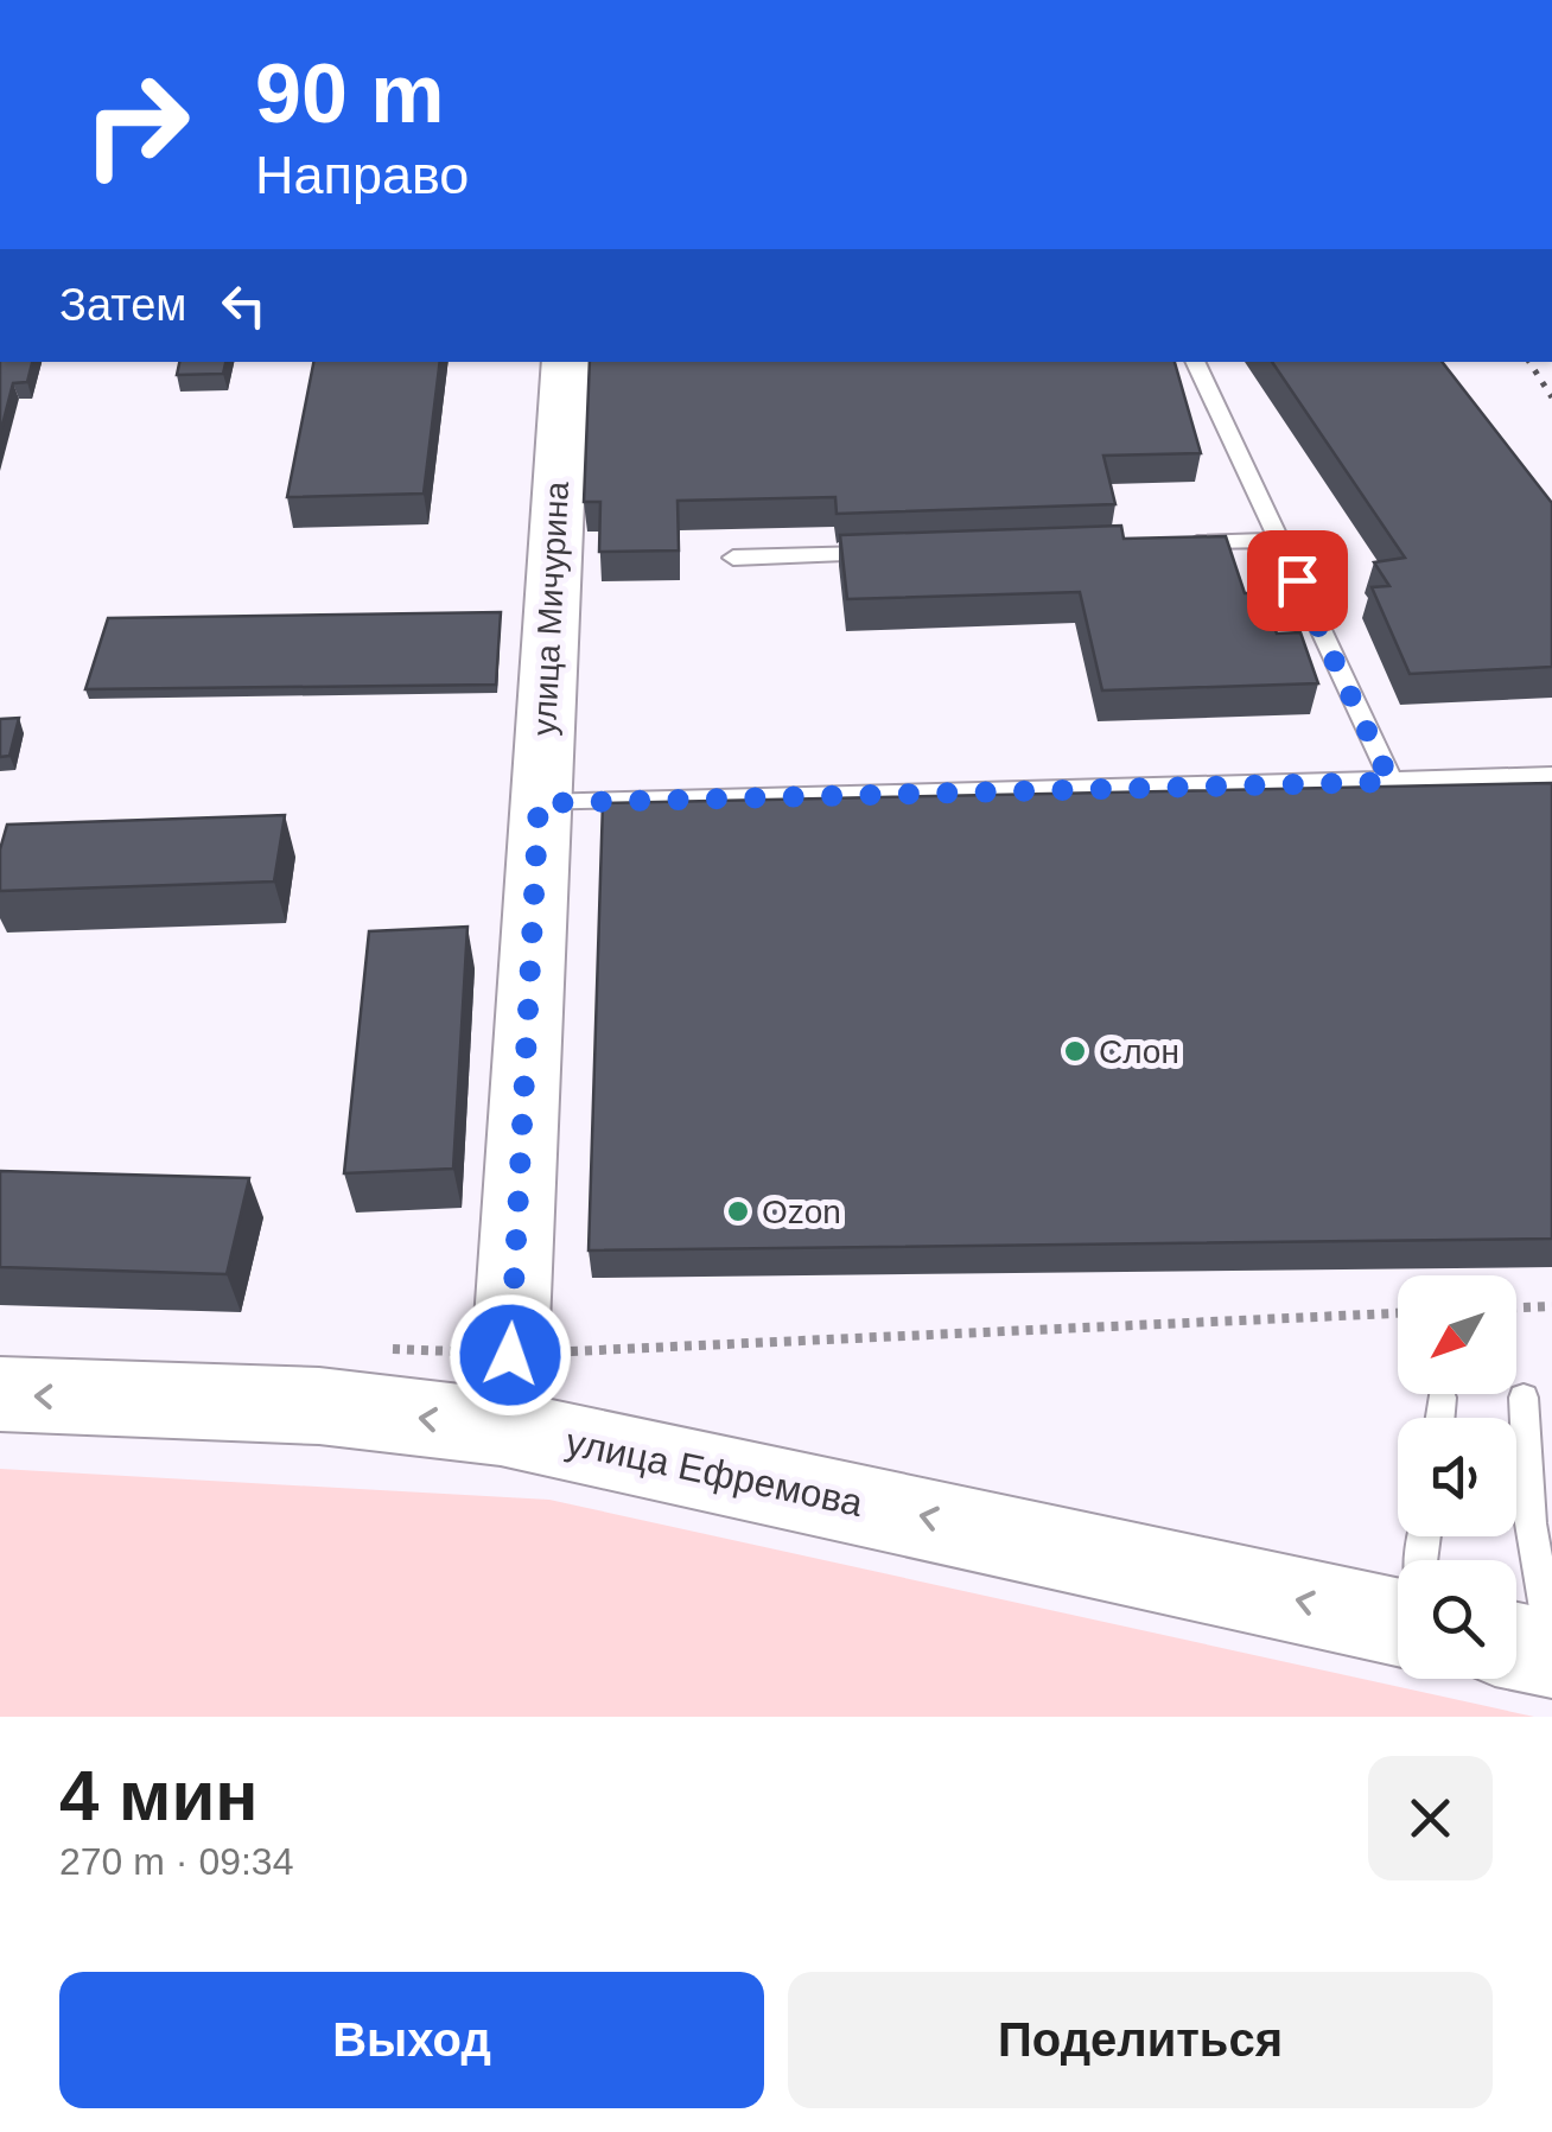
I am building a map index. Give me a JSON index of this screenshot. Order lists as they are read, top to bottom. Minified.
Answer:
{"streets":{"main road":["улица Ефремова"],"street":["улица Мичурина"]},"crossings":[["улица Мичурина","улица Ефремова"]],"one_way":["улица Ефремова"],"places":["Слон","Ozon"],"north":"bottom left","page":{"turn":["90 m","Направо"],"then":"Затем","heading":["4 мин","270 m · 09:34"],"buttons":["Выход","Поделиться"]}}
